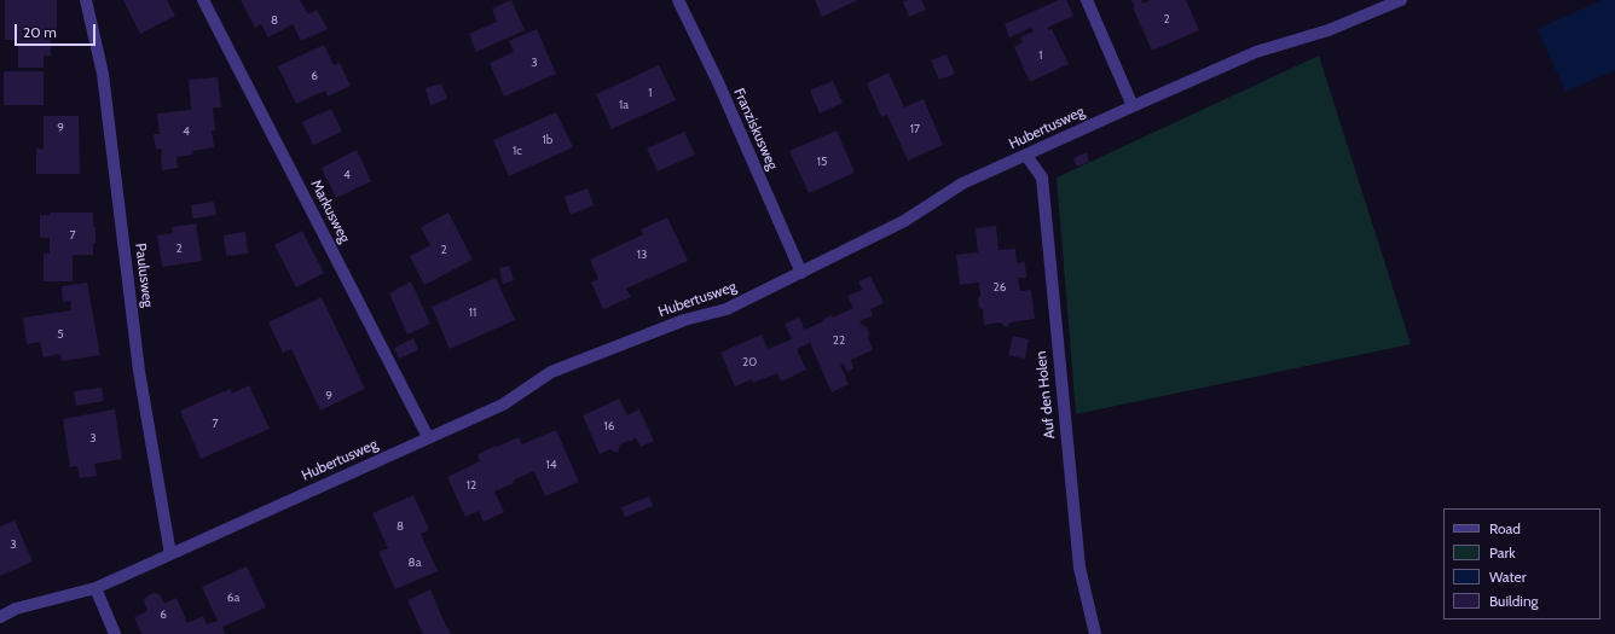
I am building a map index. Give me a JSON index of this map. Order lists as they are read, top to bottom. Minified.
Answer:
{"streets":{"street":["Hubertusweg","Franziskusweg","Markusweg","Paulusweg","Auf den Holen"]},"crossings":[["Hubertusweg","Franziskusweg"],["Hubertusweg","Markusweg"],["Hubertusweg","Paulusweg"],["Hubertusweg","Auf den Holen"]],"house_numbers":["2","8","1","3","6","1","1a","9","17","4","1b","1c","15","4","7","2","2","13","26","11","5","22","20","9","7","16","3","14","12","8","3","8a","6a","6"],"legend":["Road","Park","Water","Building"],"scale_bar":"20 m"}
